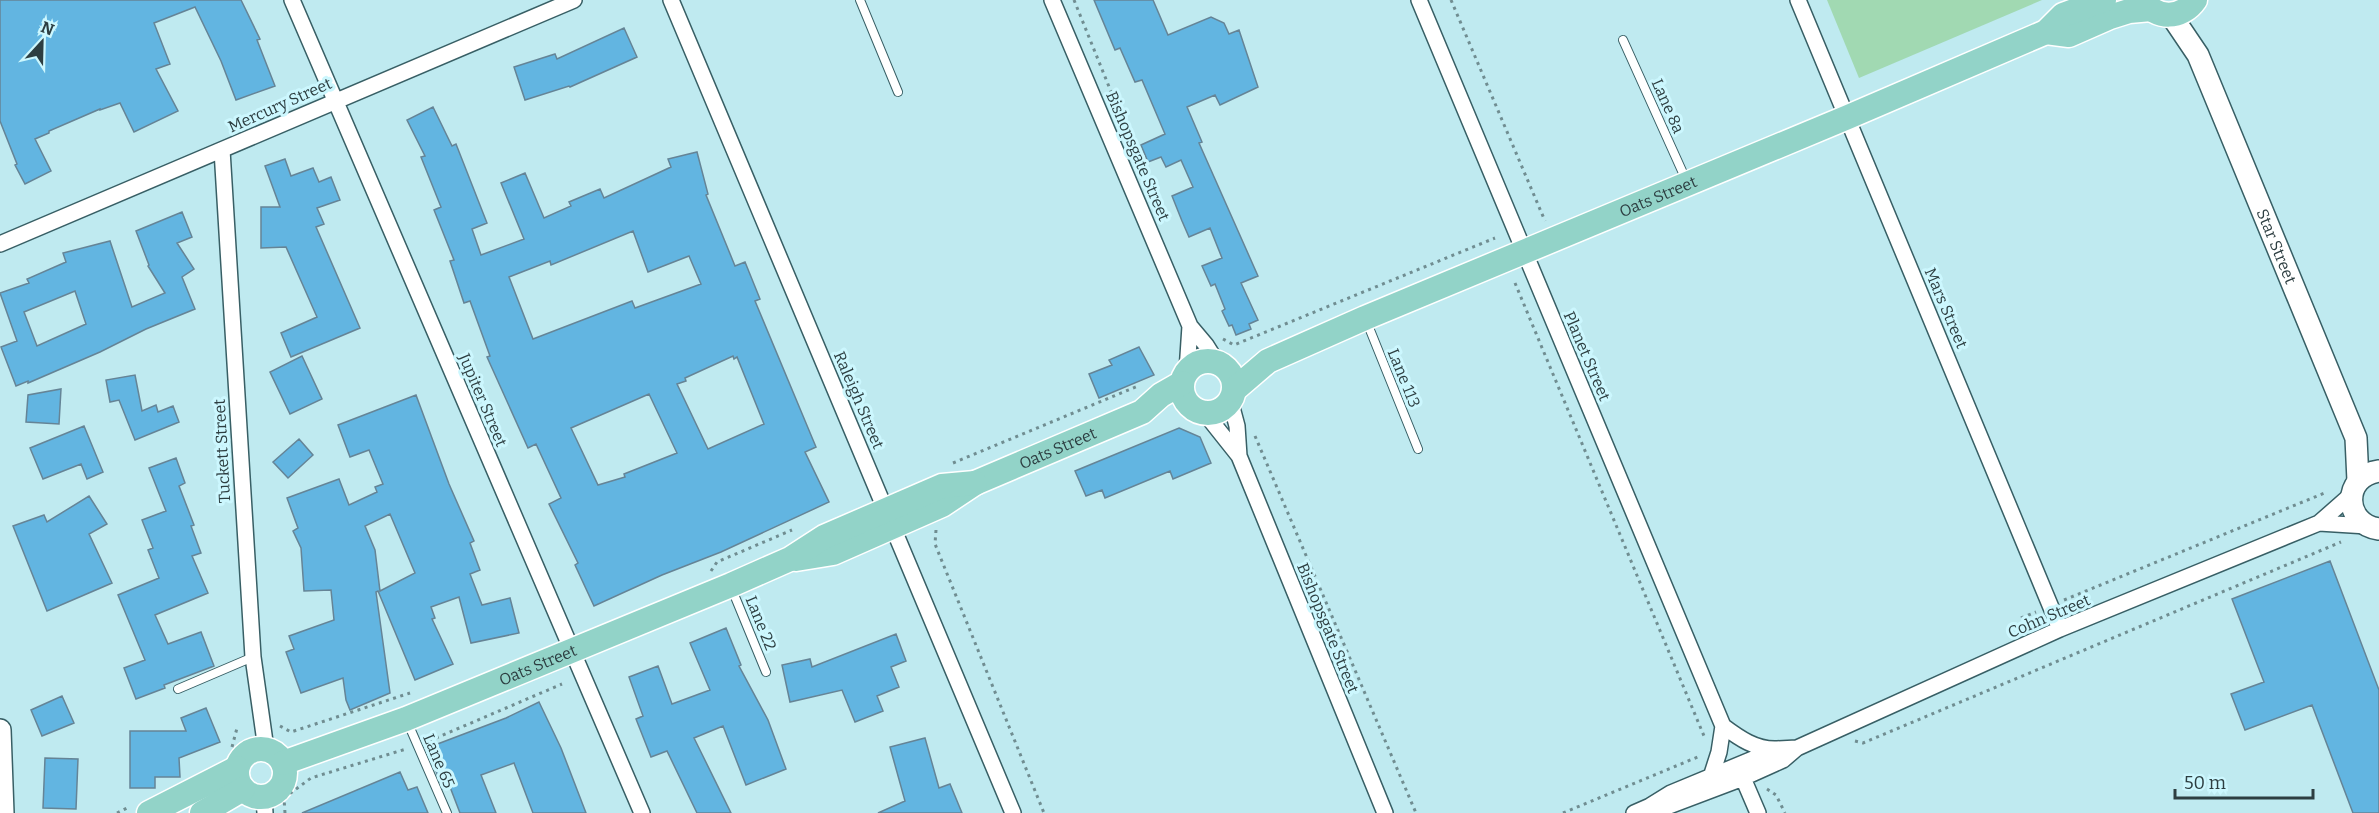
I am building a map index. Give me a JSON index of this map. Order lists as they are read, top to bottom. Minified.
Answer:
{"streets":{"main road":["Oats Street"],"street":["Mercury Street","Bishopsgate Street","Star Street","Mars Street","Planet Street","Jupiter Street","Raleigh Street","Tuckett Street","Cohn Street"],"lane":["Lane 8a","Lane 113","Lane 22","Lane 65"]},"crossings":[["Mercury Street","Jupiter Street"],["Mercury Street","Tuckett Street"],["Lane 8a","Oats Street"],["Bishopsgate Street","Oats Street"],["Oats Street","Star Street"],["Oats Street","Mars Street"],["Oats Street","Planet Street"],["Oats Street","Lane 113"],["Oats Street","Jupiter Street"],["Oats Street","Raleigh Street"],["Oats Street","Tuckett Street"],["Oats Street","Lane 22"],["Oats Street","Lane 65"],["Star Street","Cohn Street"],["Mars Street","Cohn Street"]],"scale_bar":"50 m","north":"top"}
